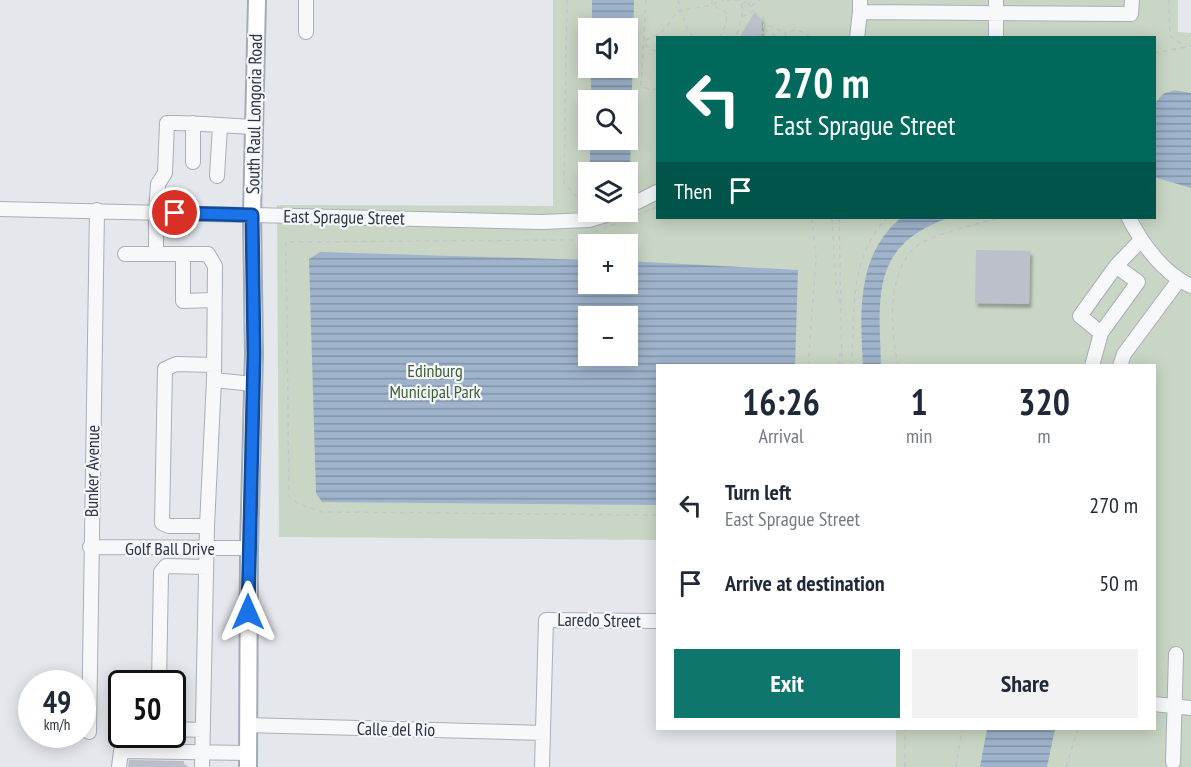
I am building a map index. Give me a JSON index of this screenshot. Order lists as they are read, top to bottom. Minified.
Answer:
{"streets":{"main road":["South Raul Longoria Road"],"street":["East Sprague Street","Bunker Avenue","Golf Ball Drive","Laredo Street","Calle del Rio"]},"crossings":[["South Raul Longoria Road","East Sprague Street"],["South Raul Longoria Road","Golf Ball Drive"],["South Raul Longoria Road","Calle del Rio"],["East Sprague Street","Bunker Avenue"],["Bunker Avenue","Golf Ball Drive"],["Laredo Street","Calle del Rio"]],"parks":["Edinburg Municipal Park"],"page":{"map_buttons":["+","−"],"turn":["270 m","East Sprague Street"],"then":"Then","eta":["16:26","Arrival","1","min","320","m"],"list":[{"name":"Turn left","note":"East Sprague Street","value":"270 m"},{"name":"Arrive at destination","value":"50 m"}],"buttons":["Exit","Share"],"speed":"49 km/h","limit":"50"}}
